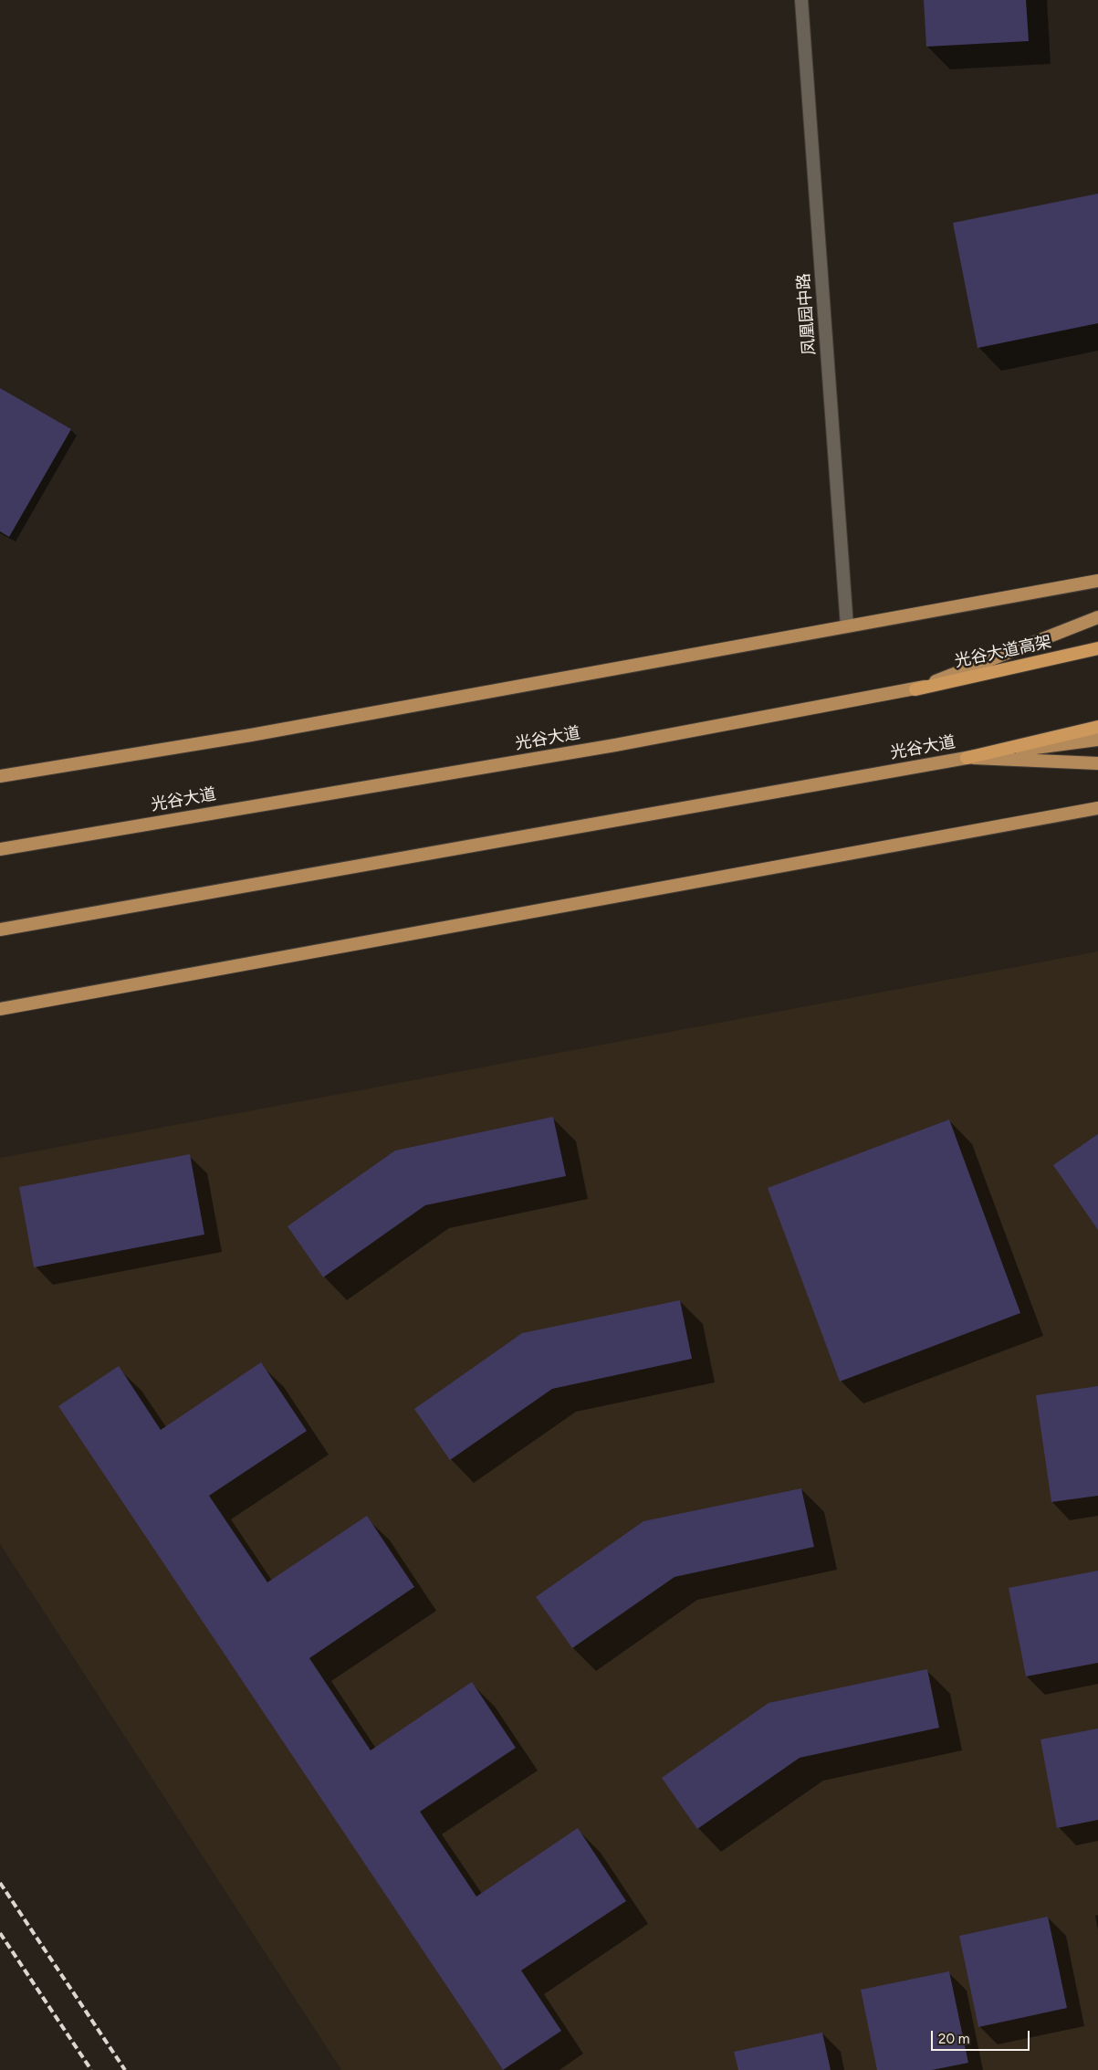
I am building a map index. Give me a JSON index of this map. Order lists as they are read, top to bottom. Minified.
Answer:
{"streets":{"highway":["光谷大道高架"],"main road":["光谷大道"],"street":["凤凰园中路"]},"crossings":[["光谷大道高架","光谷大道"]],"scale_bar":"20 m"}
